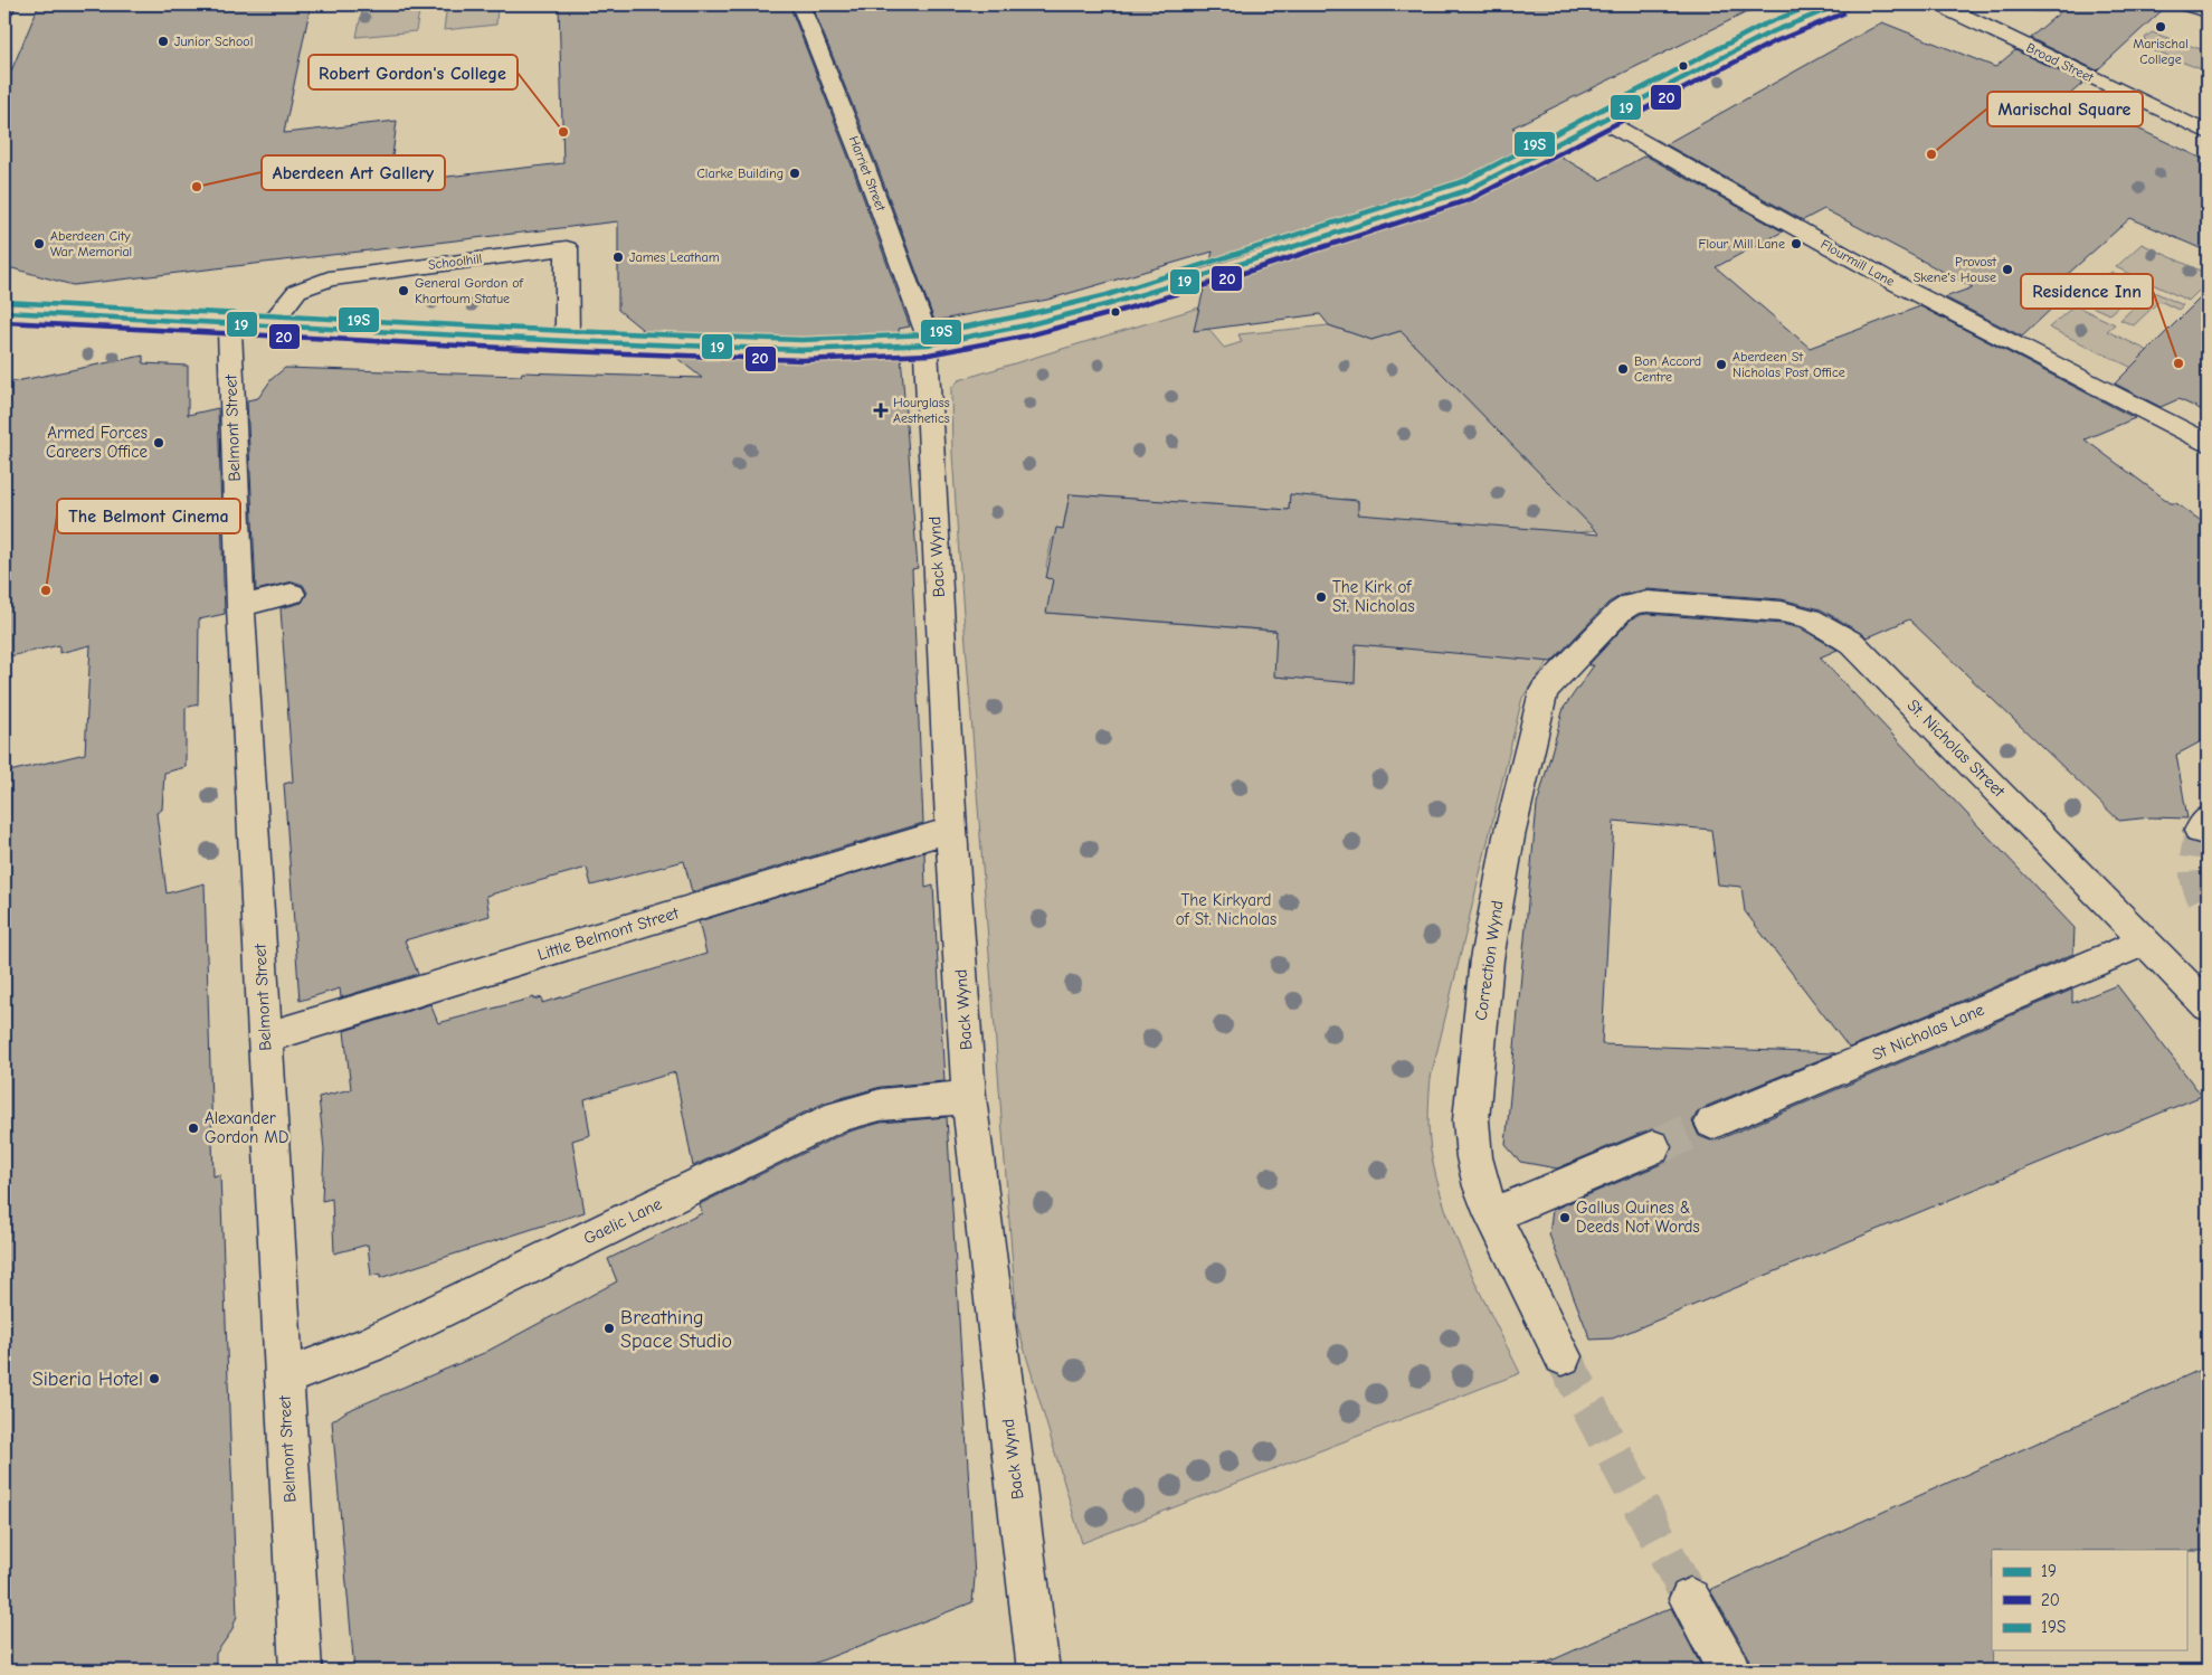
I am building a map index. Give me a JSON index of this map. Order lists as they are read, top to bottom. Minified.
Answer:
{"streets":{"street":["Broad Street","Harriet Street","Schoolhill","Flourmill Lane","Belmont Street","Back Wynd","St. Nicholas Street","Little Belmont Street","Correction Wynd","St Nicholas Lane","Gaelic Lane"]},"crossings":[["Harriet Street","Back Wynd"],["Belmont Street","Little Belmont Street"],["Belmont Street","Gaelic Lane"],["Back Wynd","Little Belmont Street"],["Back Wynd","Gaelic Lane"],["St. Nicholas Street","Correction Wynd"],["St. Nicholas Street","St Nicholas Lane"]],"parks":["The Kirkyard of St. Nicholas"],"places":{"other":["Marischal College","Junior School","Robert Gordon's College","Marischal Square","Clarke Building","Aberdeen Art Gallery","Aberdeen City War Memorial","Flour Mill Lane","James Leatham","Provost Skene's House","General Gordon of Khartoum Statue","Residence Inn","Aberdeen St Nicholas Post Office","Bon Accord Centre","Armed Forces Careers Office","The Belmont Cinema","The Kirk of St. Nicholas","Alexander Gordon MD","Gallus Quines & Deeds Not Words","Breathing Space Studio","Siberia Hotel"],"health":["Hourglass Aesthetics"]},"lines":["transit line 19","transit line 19S","transit line 20"],"legend":["19","20","19S"]}
